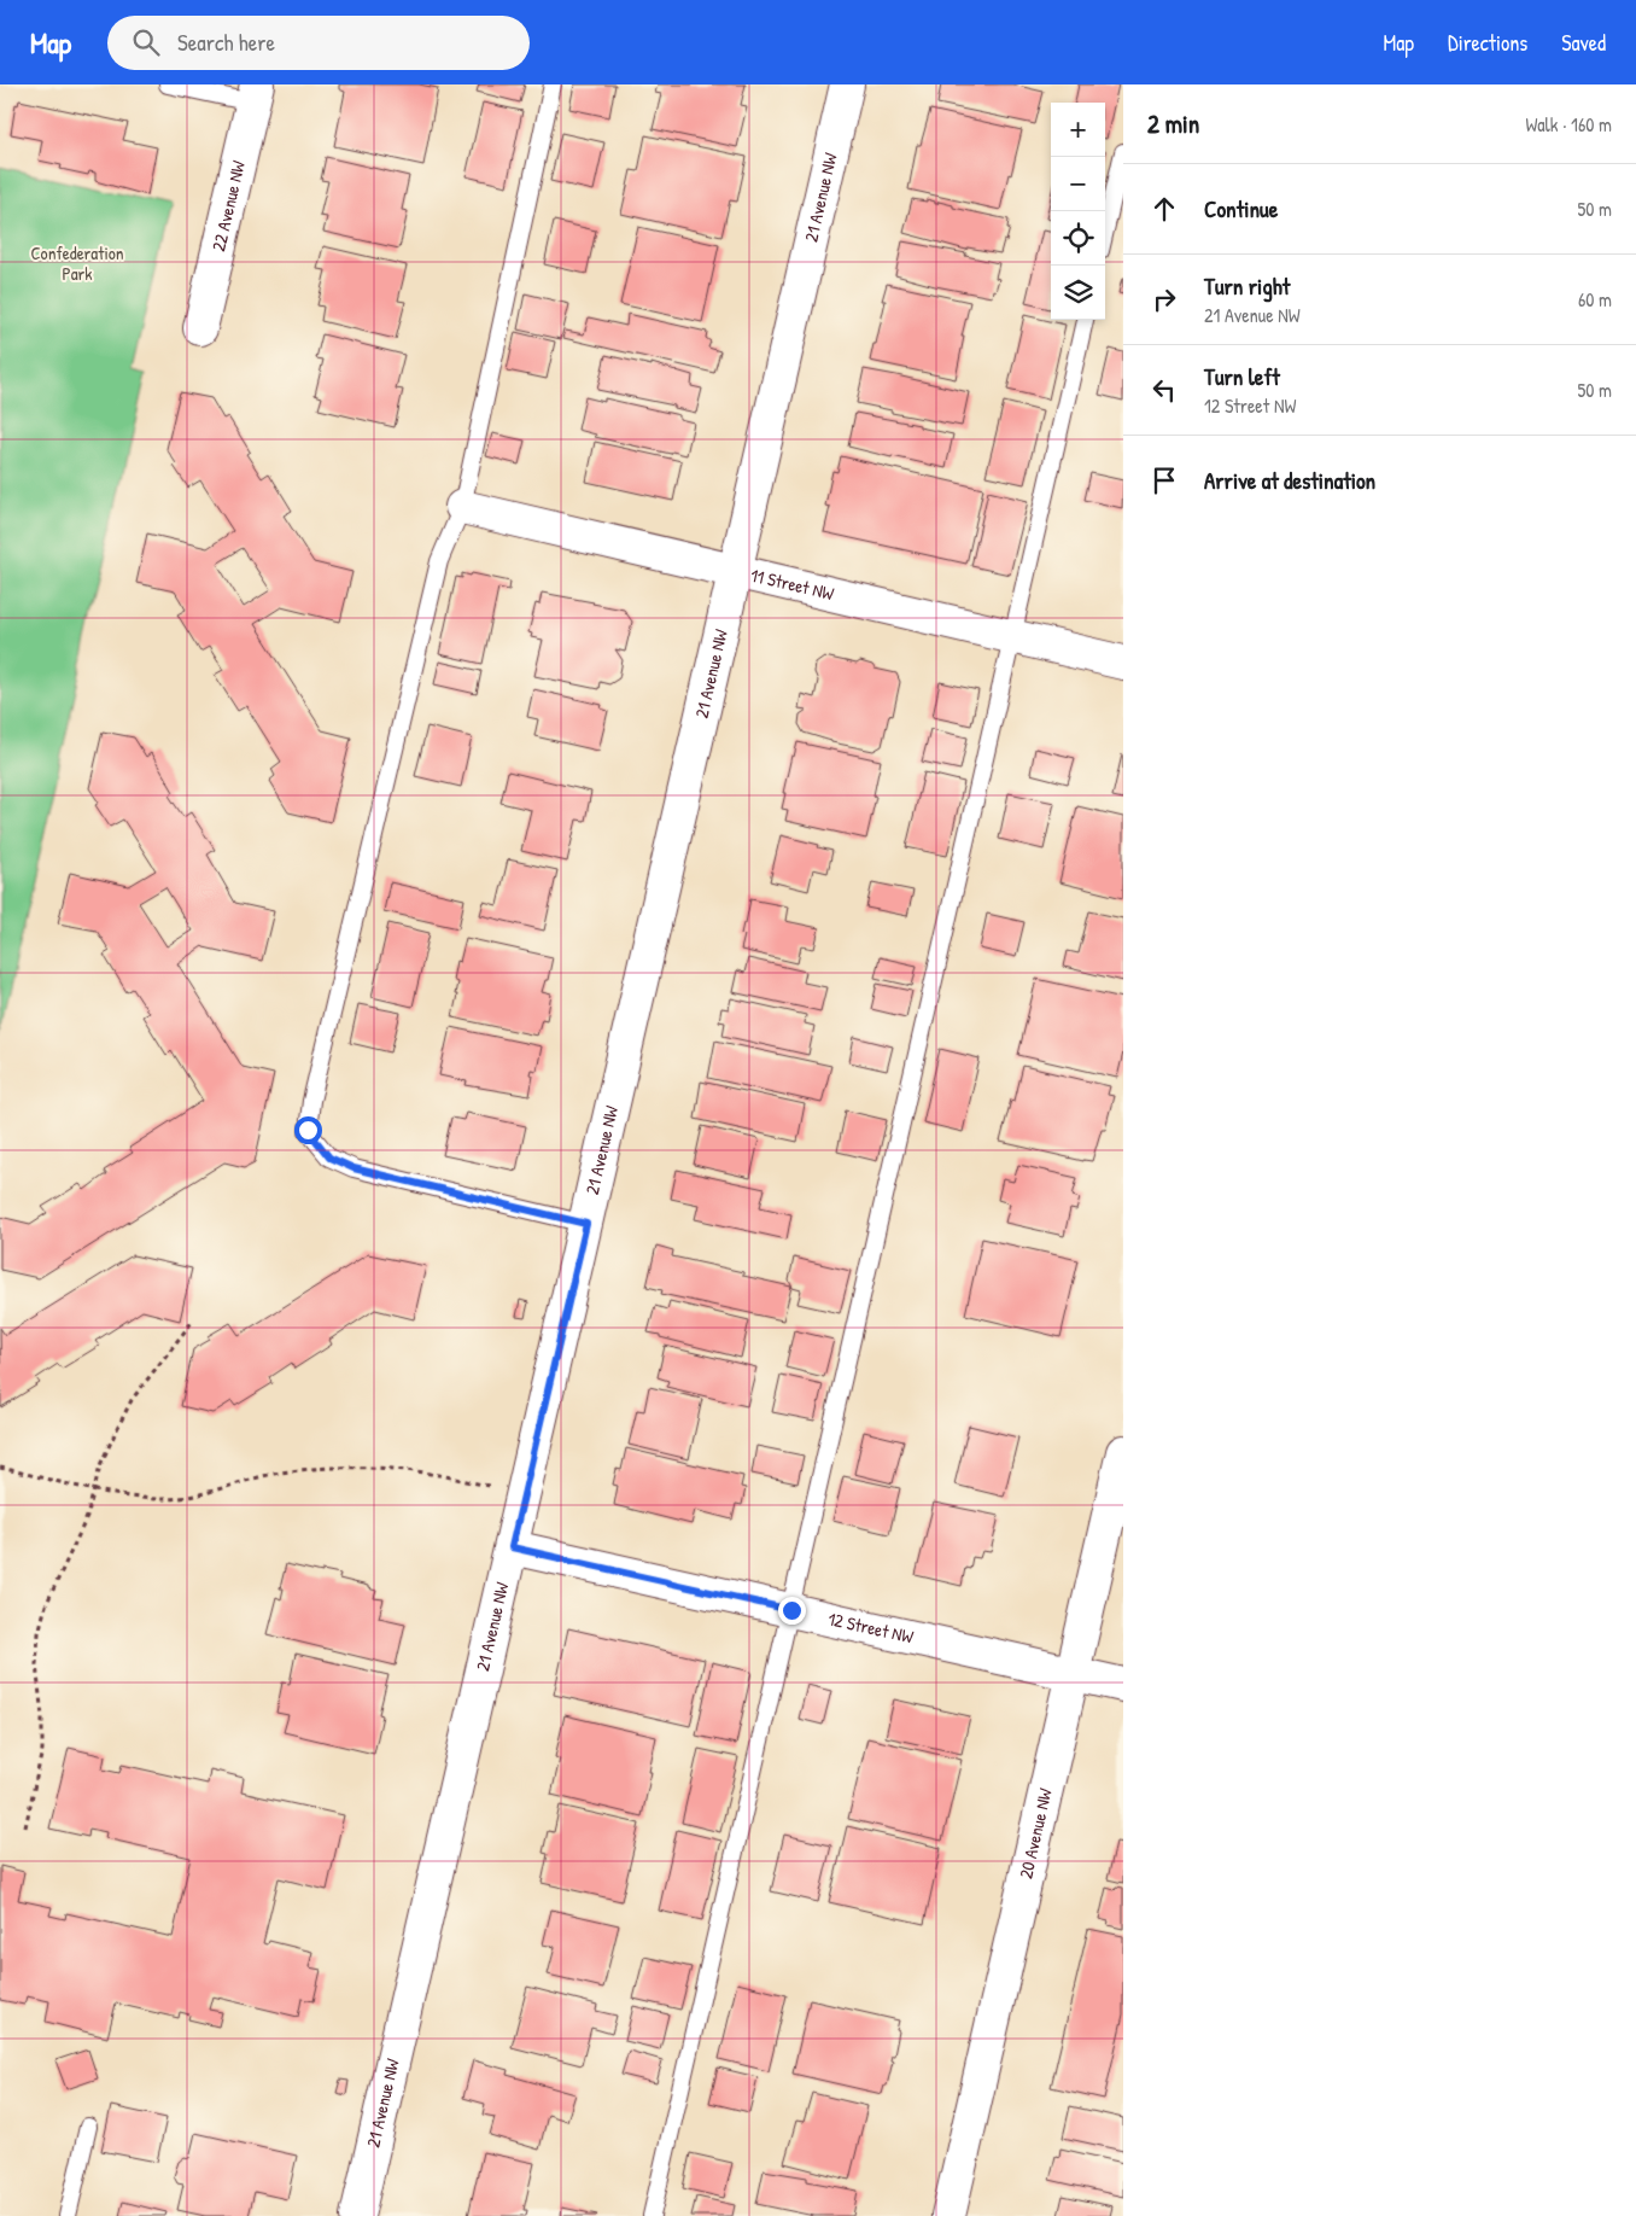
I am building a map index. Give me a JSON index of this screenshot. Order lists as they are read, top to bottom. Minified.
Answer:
{"streets":{"street":["21 Avenue NW","22 Avenue NW","11 Street NW","12 Street NW","20 Avenue NW"]},"crossings":[["21 Avenue NW","11 Street NW"],["21 Avenue NW","12 Street NW"],["12 Street NW","20 Avenue NW"]],"parks":["Confederation Park"],"page":{"header":"Map","search":"Search here","nav":["Map","Directions","Saved"],"heading":["2 min","Walk · 160 m"],"map_buttons":["+","−"],"list":[["Continue","50 m"],["Turn right","21 Avenue NW","60 m"],["Turn left","12 Street NW","50 m"],"Arrive at destination"]}}
